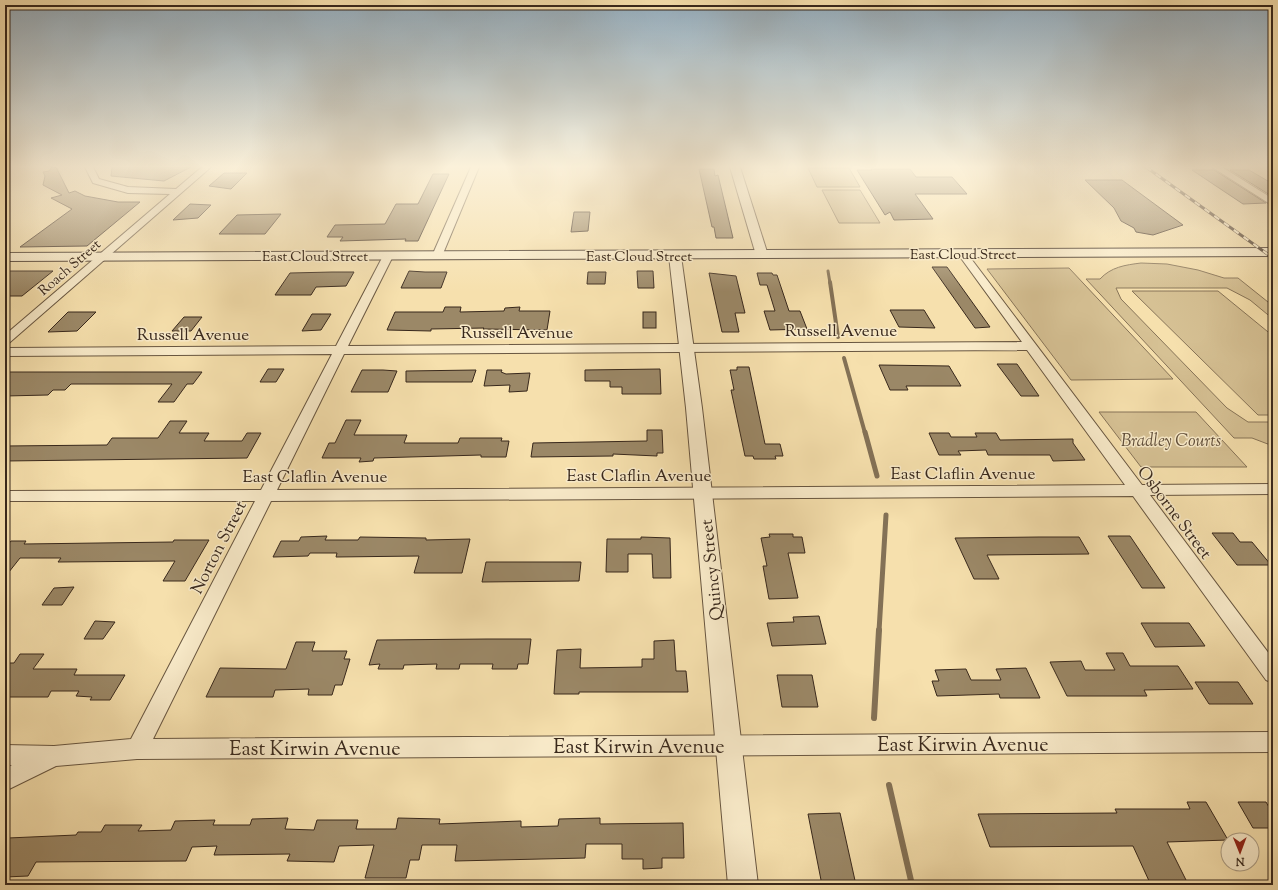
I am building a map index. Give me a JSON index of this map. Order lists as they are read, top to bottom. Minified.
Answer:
{"streets":{"main road":["East Cloud Street"],"street":["Roach Street","Russell Avenue","East Claflin Avenue","Osborne Street","Norton Street","Quincy Street","East Kirwin Avenue"]},"crossings":[["East Cloud Street","Roach Street"],["East Cloud Street","Osborne Street"],["East Cloud Street","Norton Street"],["East Cloud Street","Quincy Street"],["Russell Avenue","Osborne Street"],["Russell Avenue","Norton Street"],["Russell Avenue","Quincy Street"],["East Claflin Avenue","Osborne Street"],["East Claflin Avenue","Norton Street"],["East Claflin Avenue","Quincy Street"],["Norton Street","East Kirwin Avenue"],["Quincy Street","East Kirwin Avenue"]],"parks":["Bradley Courts"],"north":"bottom"}
